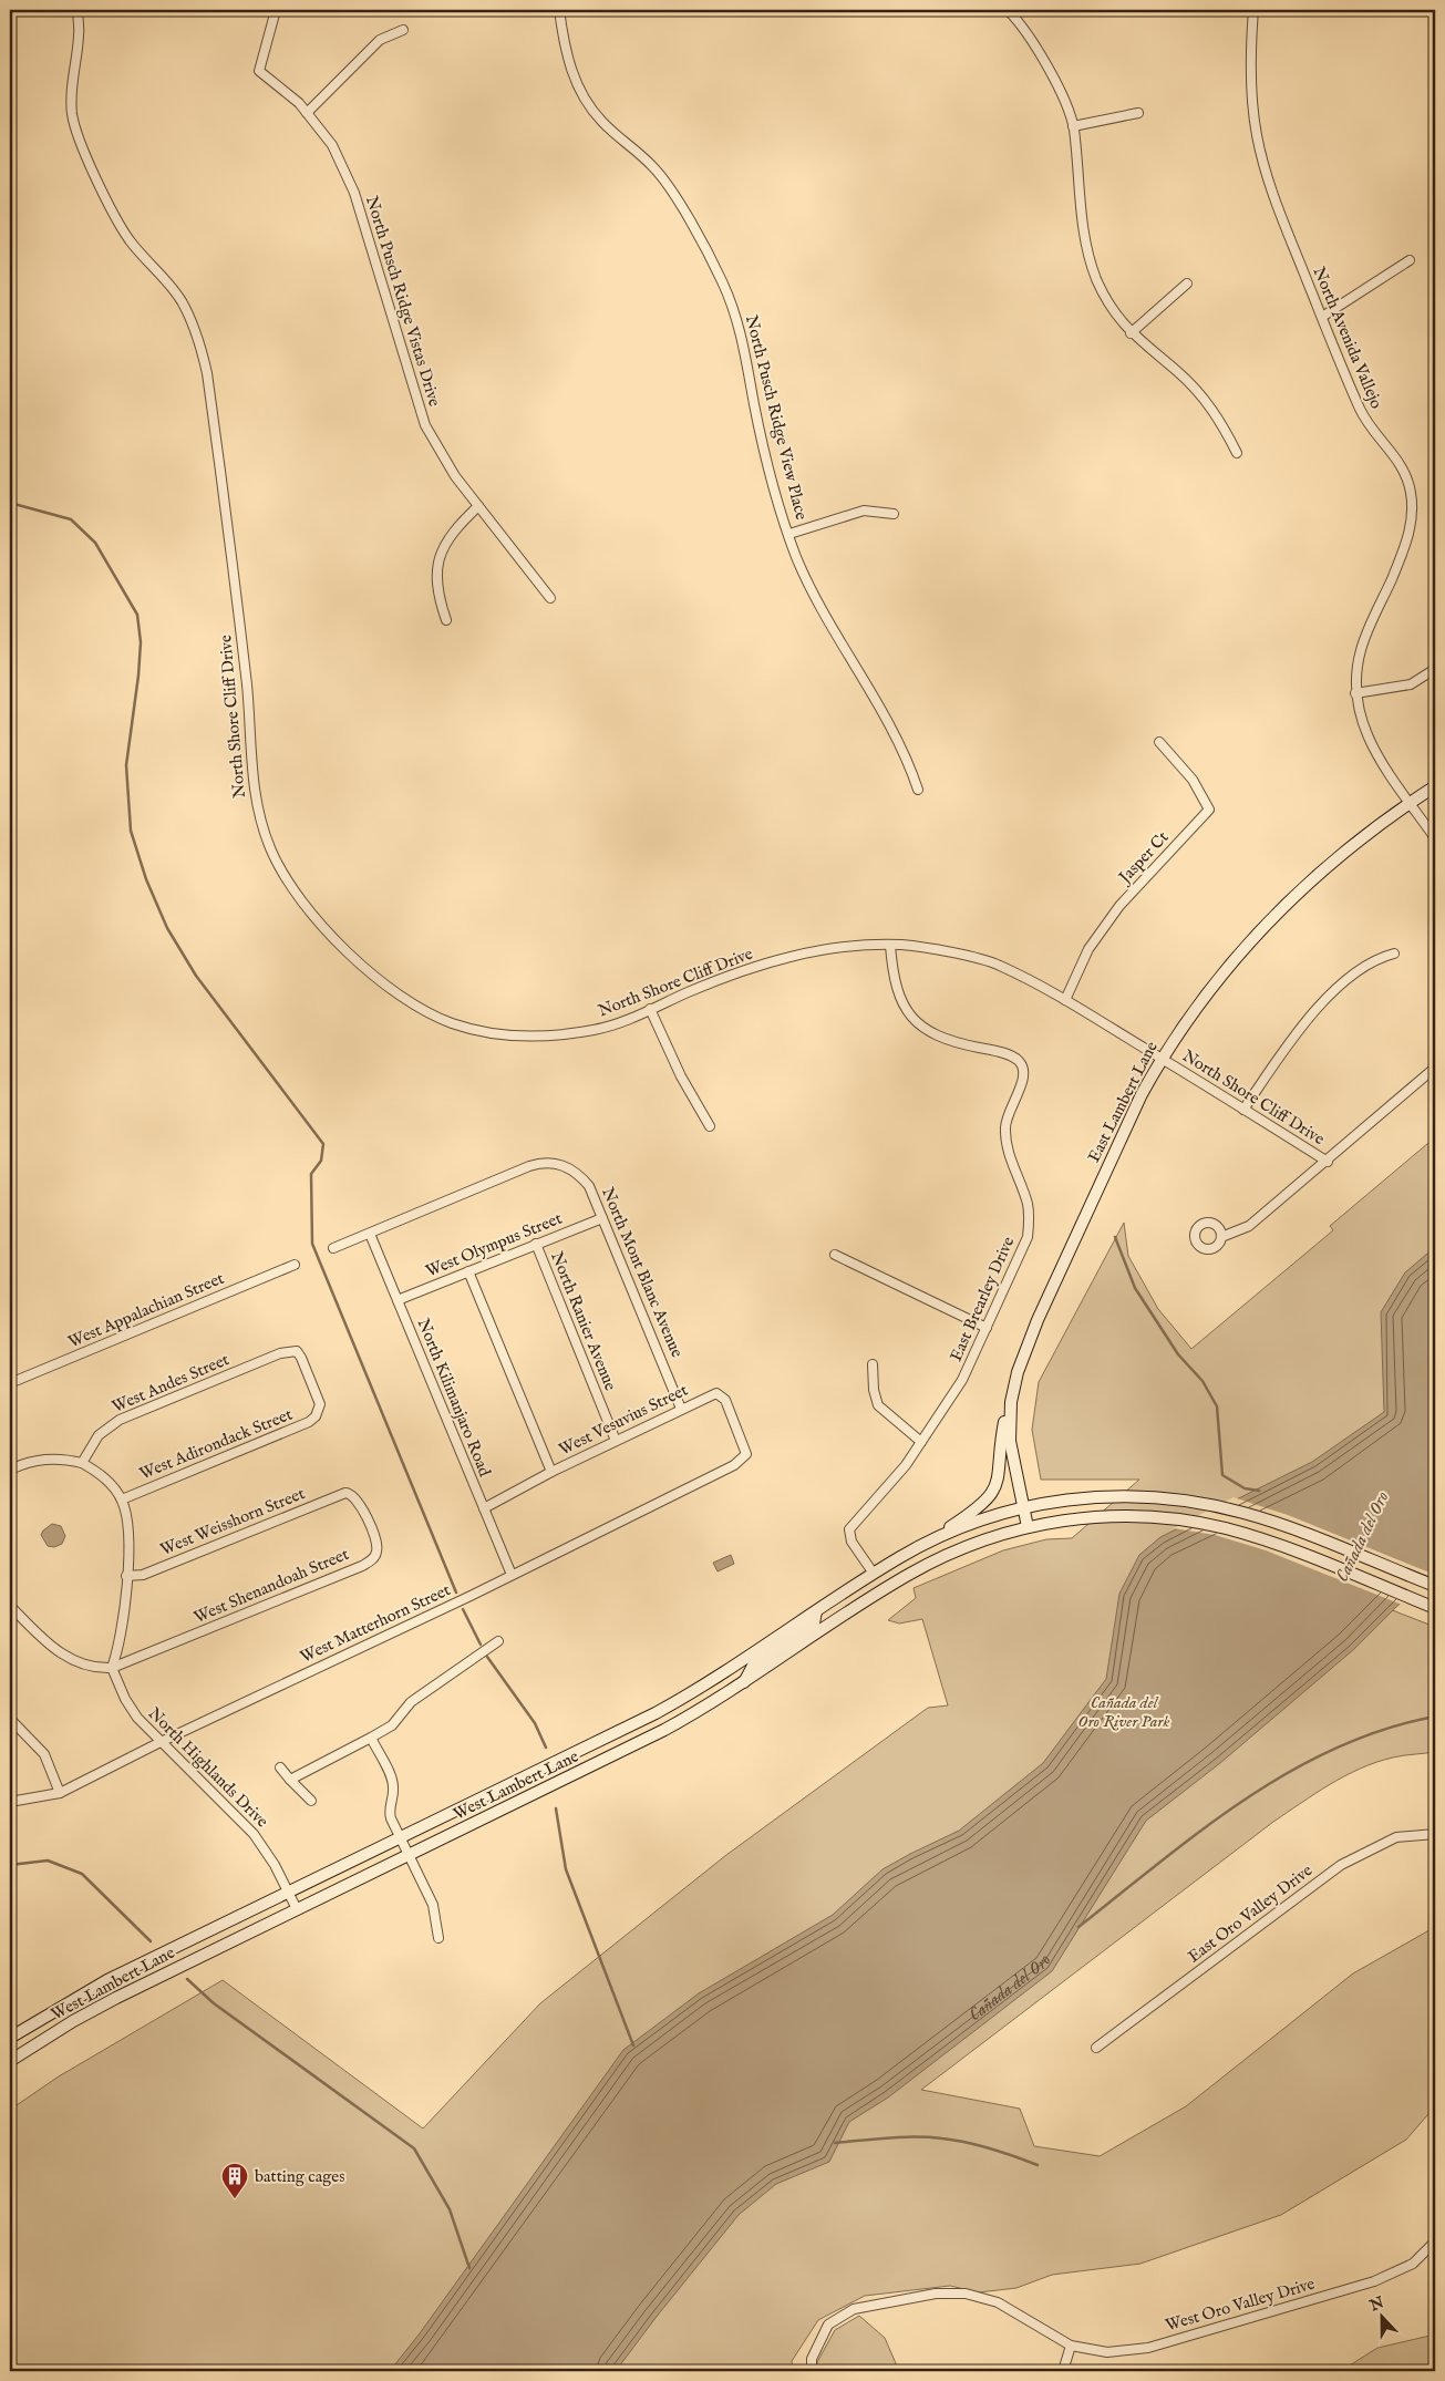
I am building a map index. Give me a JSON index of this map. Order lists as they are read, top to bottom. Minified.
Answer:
{"streets":{"main road":["East Lambert Lane","West Lambert Lane"],"street":["North Pusch Ridge Vistas Drive","North Avenida Vallejo","North Pusch Ridge View Place","North Shore Cliff Drive","Jasper Ct","West Olympus Street","North Mont Blanc Avenue","East Brearley Drive","West Appalachian Street","North Ranier Avenue","West Andes Street","North Kilimanjaro Road","West Vesuvius Street","West Adirondack Street","West Weisshorn Street","West Shenandoah Street","West Matterhorn Street","North Highlands Drive","East Oro Valley Drive","West Oro Valley Drive"]},"crossings":[["North Avenida Vallejo","East Lambert Lane"],["North Shore Cliff Drive","Jasper Ct"],["North Shore Cliff Drive","East Lambert Lane"],["North Shore Cliff Drive","East Brearley Drive"],["East Lambert Lane","West Lambert Lane"],["West Olympus Street","North Mont Blanc Avenue"],["West Olympus Street","North Ranier Avenue"],["West Olympus Street","North Kilimanjaro Road"],["North Mont Blanc Avenue","North Kilimanjaro Road"],["North Mont Blanc Avenue","West Vesuvius Street"],["East Brearley Drive","West Lambert Lane"],["North Ranier Avenue","West Vesuvius Street"],["West Andes Street","West Adirondack Street"],["North Kilimanjaro Road","West Vesuvius Street"],["North Kilimanjaro Road","West Matterhorn Street"],["West Vesuvius Street","West Matterhorn Street"],["West Weisshorn Street","West Shenandoah Street"],["West Shenandoah Street","North Highlands Drive"],["West Matterhorn Street","North Highlands Drive"],["North Highlands Drive","West Lambert Lane"]],"water":["Cañada del Oro"],"parks":["Cañada del Oro River Park"],"places":{"building":["batting cages"]},"north":"top"}
